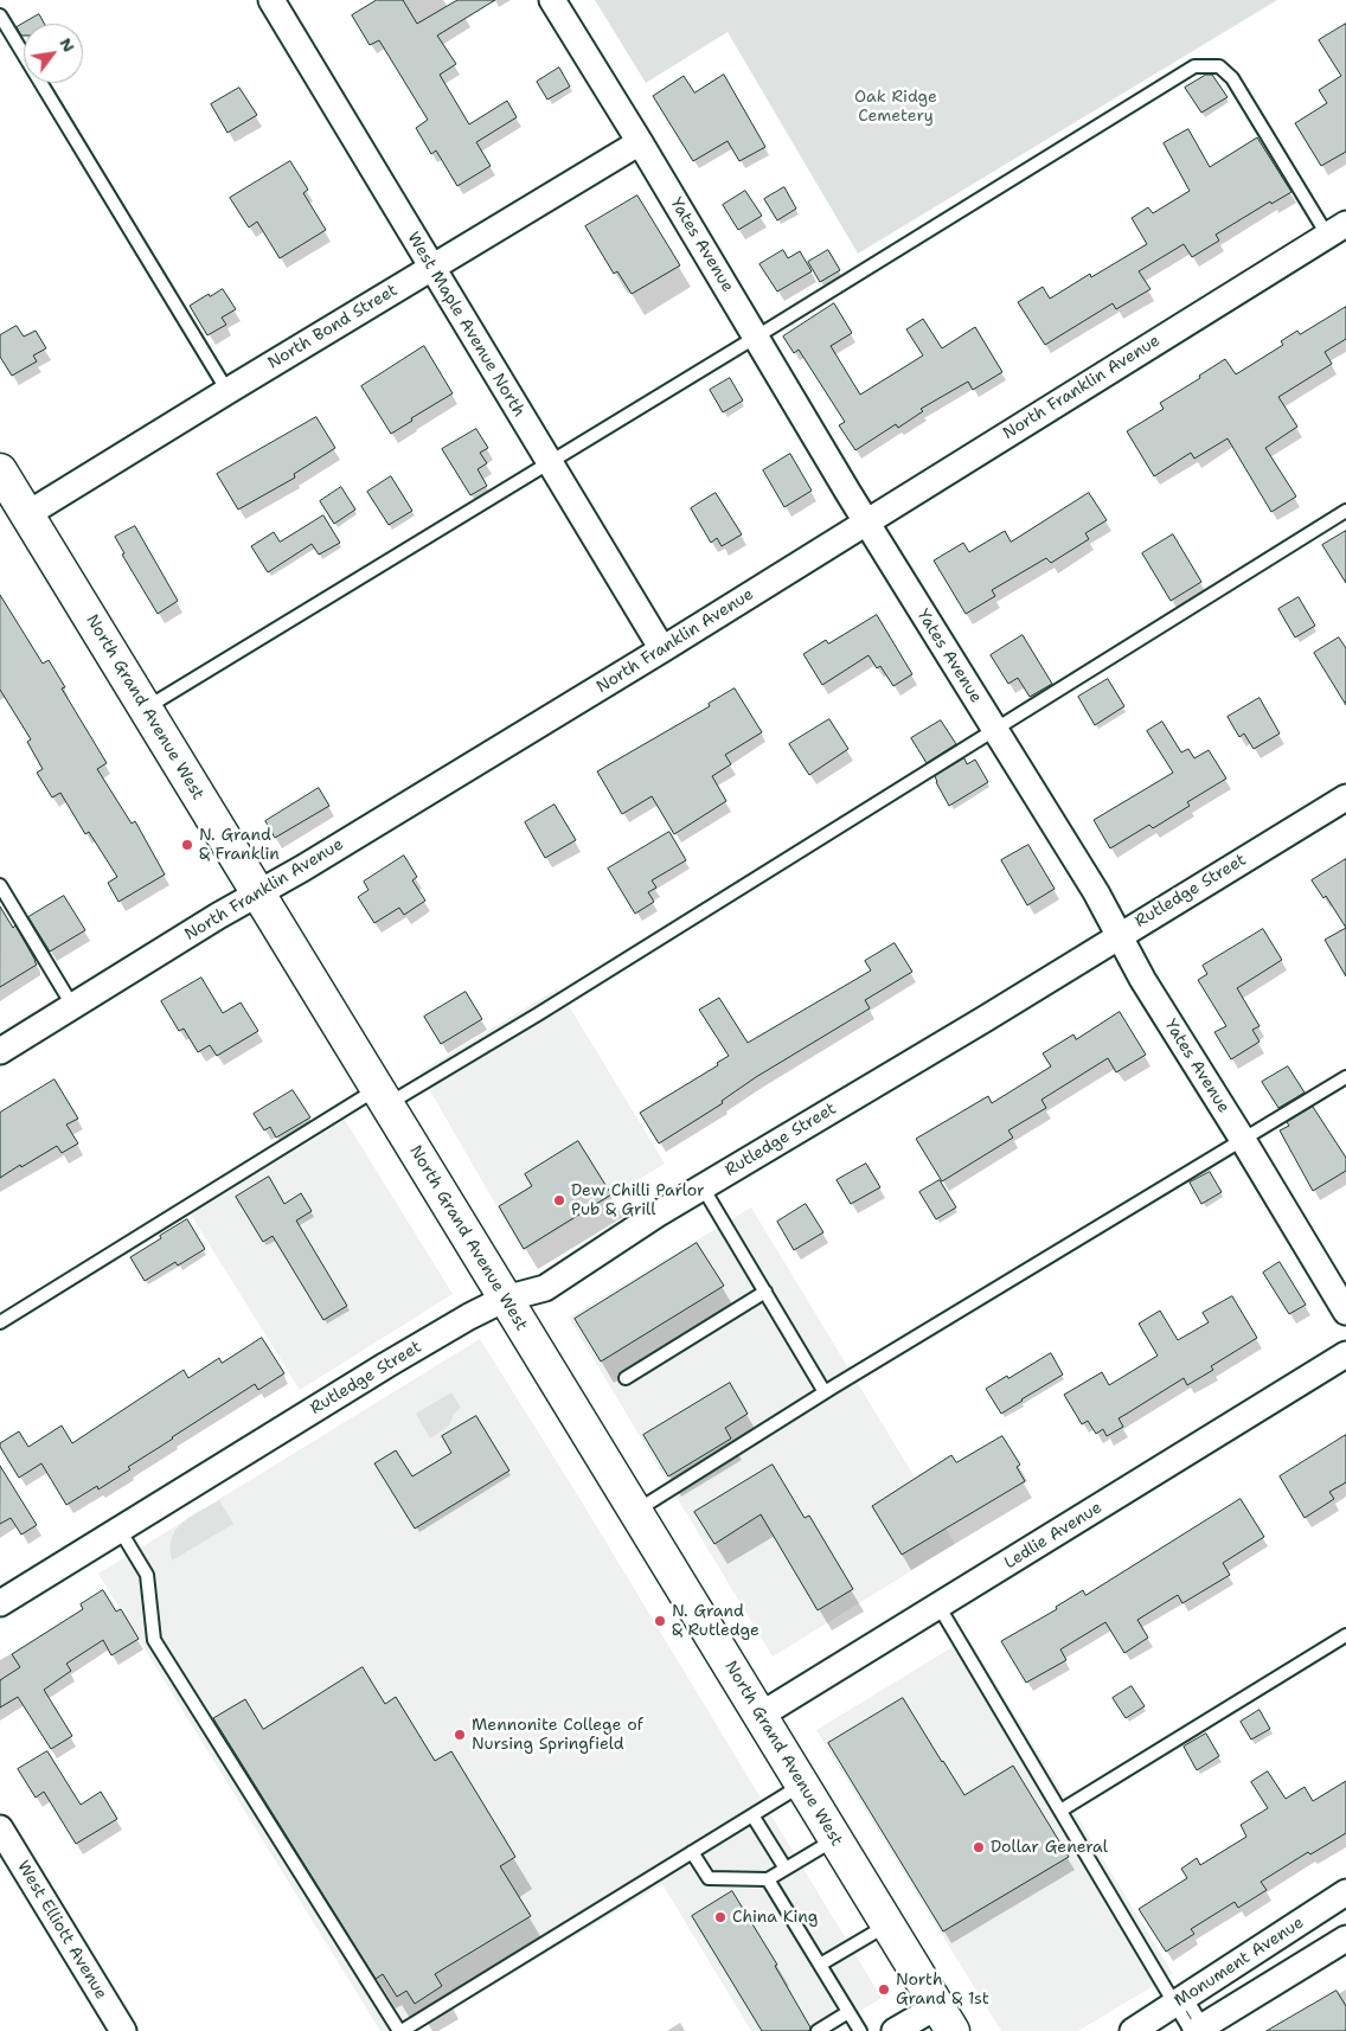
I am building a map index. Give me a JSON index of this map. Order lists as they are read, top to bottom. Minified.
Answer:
{"streets":{"main road":["North Grand Avenue West"],"street":["Yates Avenue","West Maple Avenue North","North Bond Street","North Franklin Avenue","Rutledge Street","Ledlie Avenue","West Elliott Avenue","Monument Avenue"]},"crossings":[["Yates Avenue","North Bond Street"],["Yates Avenue","North Franklin Avenue"],["Yates Avenue","Rutledge Street"],["West Maple Avenue North","North Bond Street"],["West Maple Avenue North","North Franklin Avenue"],["North Bond Street","North Grand Avenue West"],["North Franklin Avenue","North Grand Avenue West"],["North Grand Avenue West","Rutledge Street"],["North Grand Avenue West","Ledlie Avenue"]],"parks":["Oak Ridge Cemetery"],"places":["N. Grand & Franklin","Dew Chilli Parlor Pub & Grill","N. Grand & Rutledge","Mennonite College of Nursing Springfield","Dollar General","China King","North Grand & 1st"],"north":"top right"}
